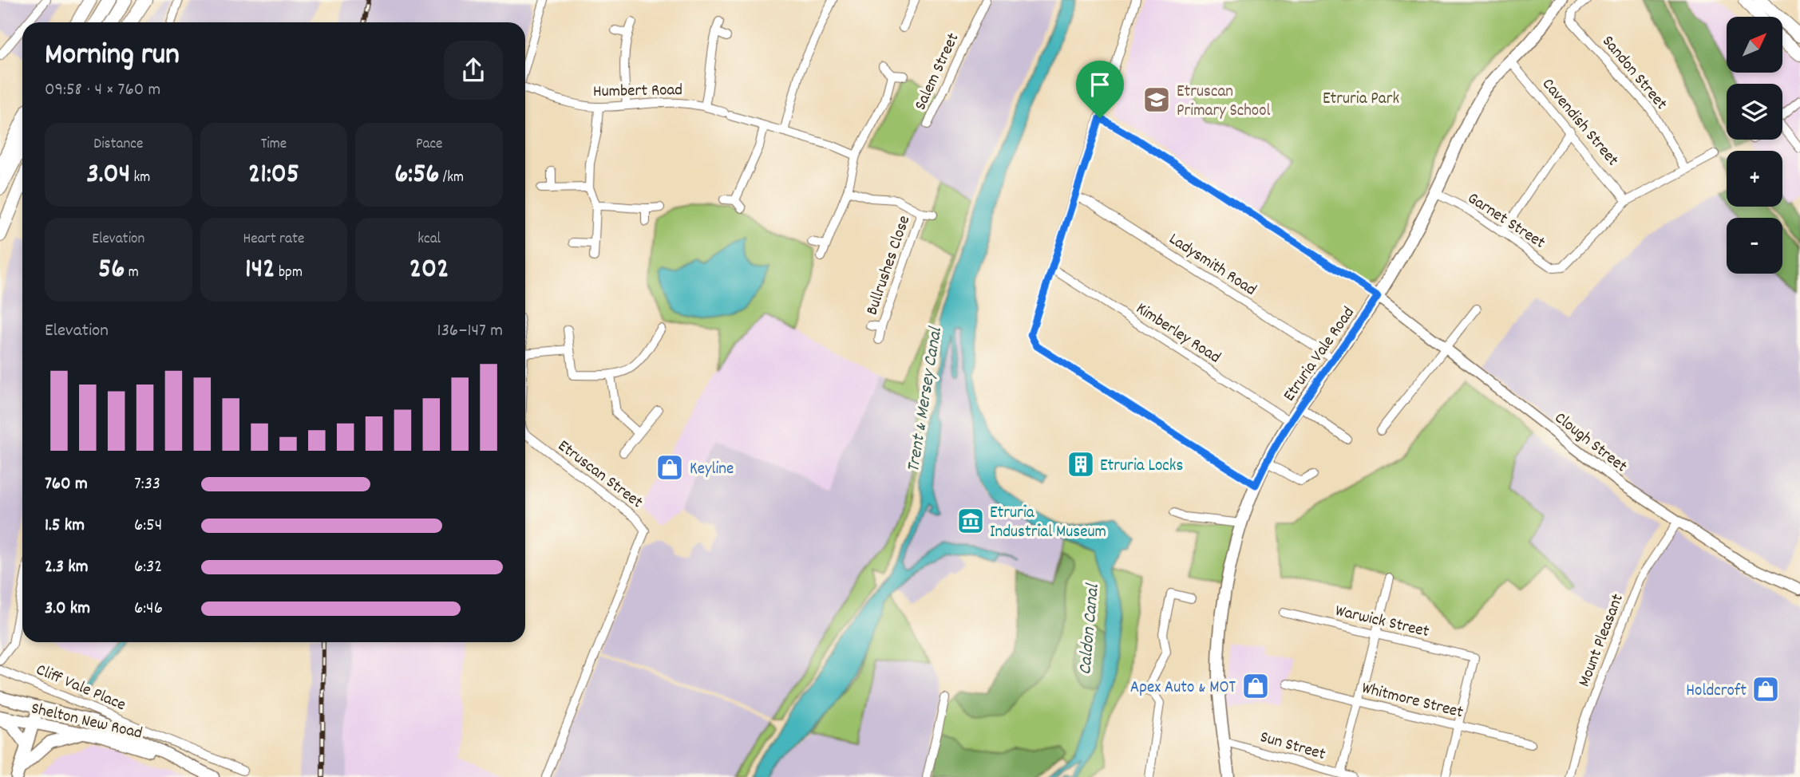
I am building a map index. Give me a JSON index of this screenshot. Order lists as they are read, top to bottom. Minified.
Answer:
{"streets":{"main road":["Etruria Vale Road","Shelton New Road"],"street":["Salem Street","Sandon Street","Humbert Road","Cavendish Street","Garnet Street","Ladysmith Road","Bullrushes Close","Kimberley Road","Clough Street","Etruscan Street","Warwick Street","Mount Pleasant","Cliff Vale Place","Whitmore Street","Sun Street"]},"crossings":[["Cavendish Street","Garnet Street"],["Cavendish Street","Etruria Vale Road"],["Garnet Street","Etruria Vale Road"],["Ladysmith Road","Etruria Vale Road"],["Kimberley Road","Etruria Vale Road"],["Etruria Vale Road","Clough Street"],["Etruria Vale Road","Sun Street"],["Clough Street","Mount Pleasant"],["Warwick Street","Whitmore Street"]],"water":["Trent & Mersey Canal","Caldon Canal"],"parks":["Etruria Park"],"places":{"school or university":["Etruscan Primary School"],"building":["Etruria Locks"],"shop":["Keyline","Apex Auto & MOT","Holdcroft"],"museum":["Etruria Industrial Museum"]},"north":"top right","page":{"map_buttons":["+","−"],"heading":["Morning run","09:58 · 4 × 760 m"],"stats":[["Distance","3.04 km"],["Time","21:05"],["Pace","6:56 /km"],["Elevation","56 m"],["Heart rate","142 bpm"],["kcal","202"]],"chart":["Elevation","136–147 m"],"list":[{"name":"760 m","note":"7:33"},{"name":"1.5 km","note":"6:54"},{"name":"2.3 km","note":"6:32"},{"name":"3.0 km","note":"6:46"}]}}
